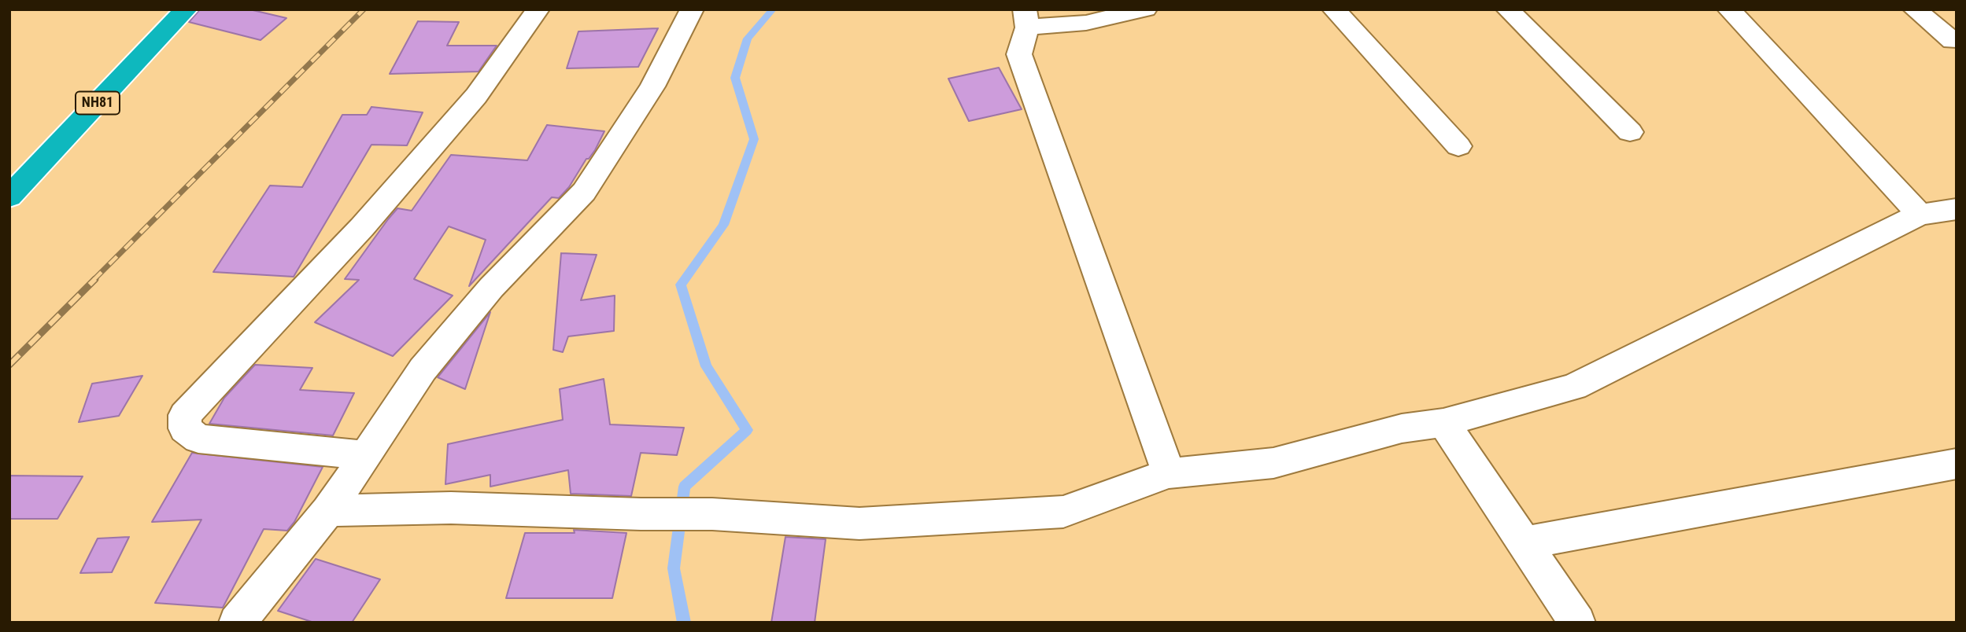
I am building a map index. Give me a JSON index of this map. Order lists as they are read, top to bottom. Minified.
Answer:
{"streets":{"highway":["NH81"]}}
